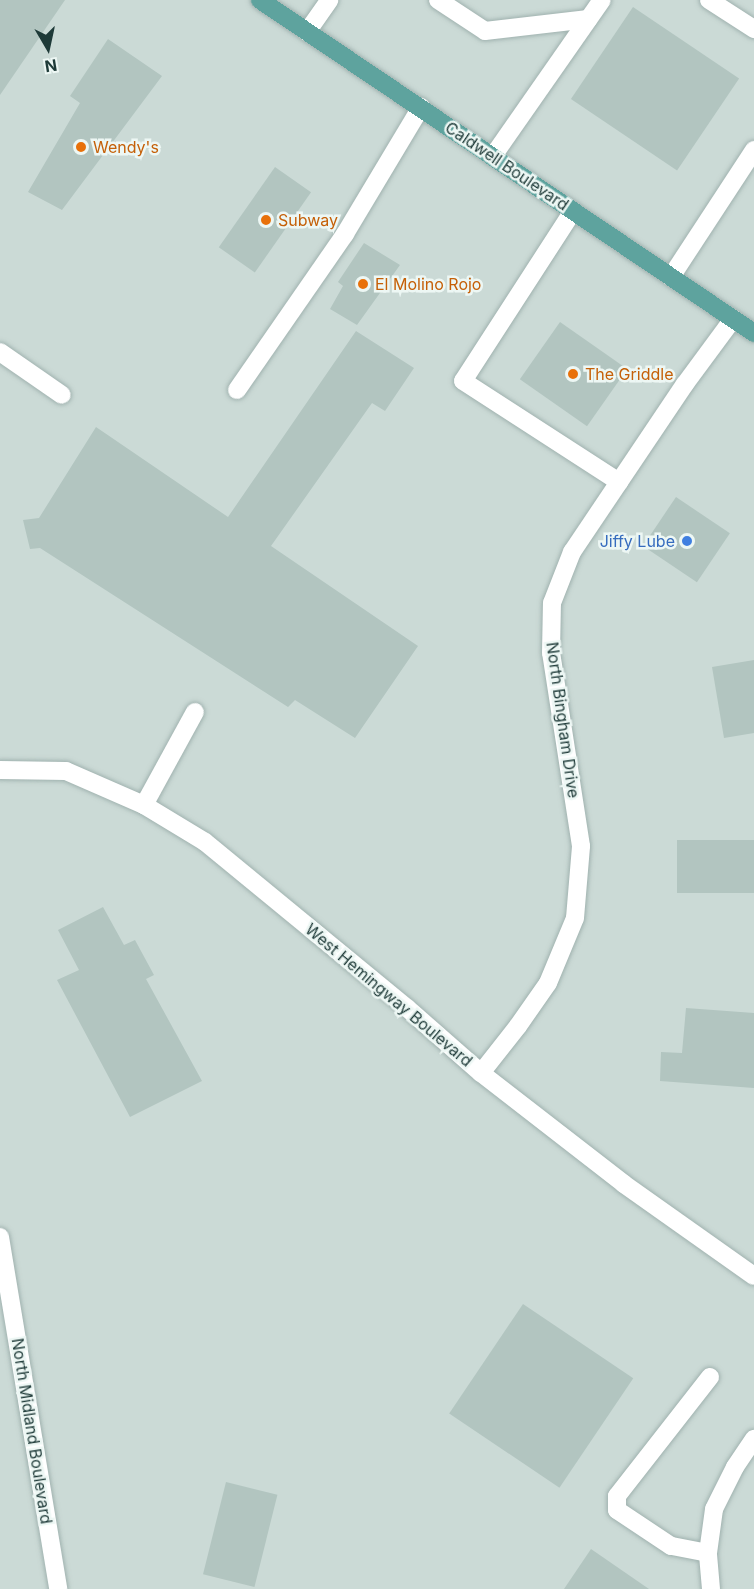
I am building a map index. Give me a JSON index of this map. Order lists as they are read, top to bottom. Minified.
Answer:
{"streets":{"main road":["Caldwell Boulevard"],"street":["North Bingham Drive","West Hemingway Boulevard","North Midland Boulevard"]},"crossings":[["Caldwell Boulevard","North Bingham Drive"],["North Bingham Drive","West Hemingway Boulevard"]],"places":["Wendy's","Subway","El Molino Rojo","The Griddle","Jiffy Lube"],"north":"bottom"}
